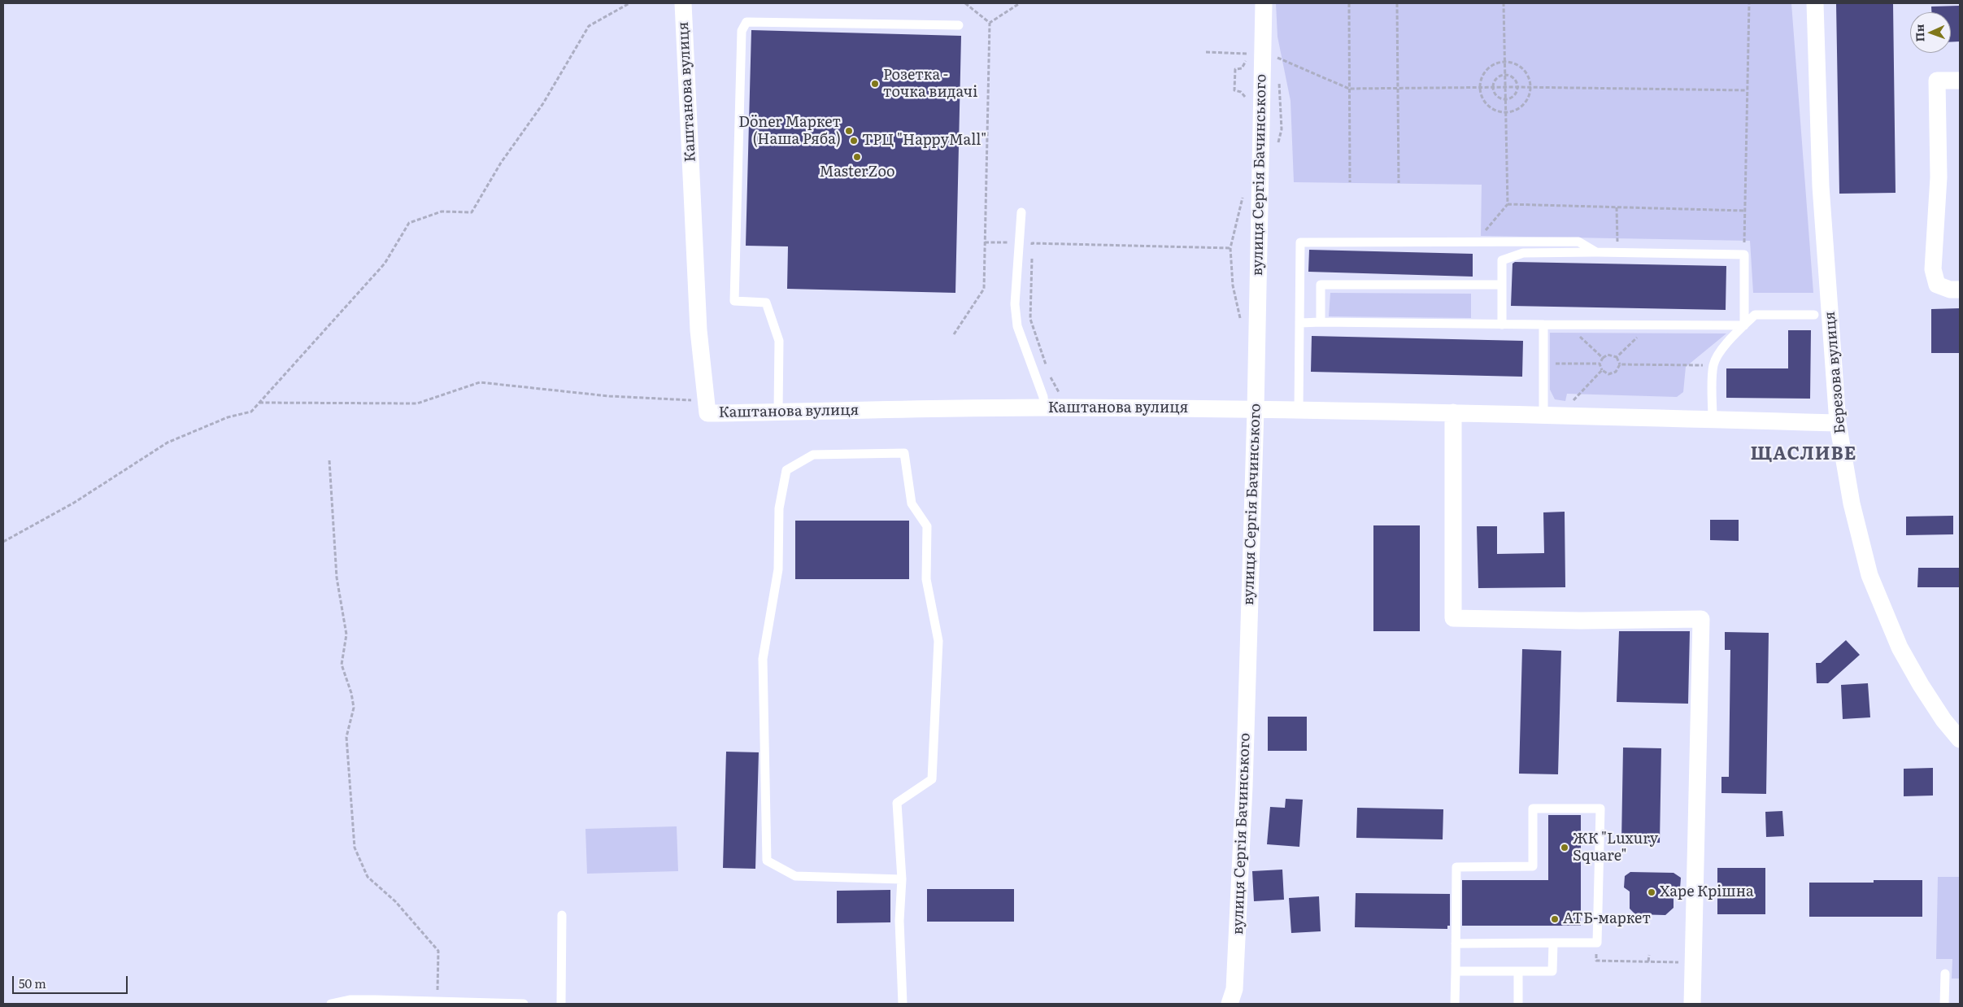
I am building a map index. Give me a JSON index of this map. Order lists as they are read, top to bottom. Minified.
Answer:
{"streets":{"street":["Каштанова вулиця","вулиця Сергія Бачинського","Березова вулиця"]},"crossings":[["Каштанова вулиця","вулиця Сергія Бачинського"],["Каштанова вулиця","Березова вулиця"]],"districts":["ЩАСЛИВЕ"],"places":["Розетка - точка видачі","Döner Maркет (Наша Ряба)","ТРЦ \"HappyMall\"","MasterZoo","ЖК \"Luxury Square\"","Харе Крішна","АТБ-маркет"],"scale_bar":"50 m","north":"left"}
